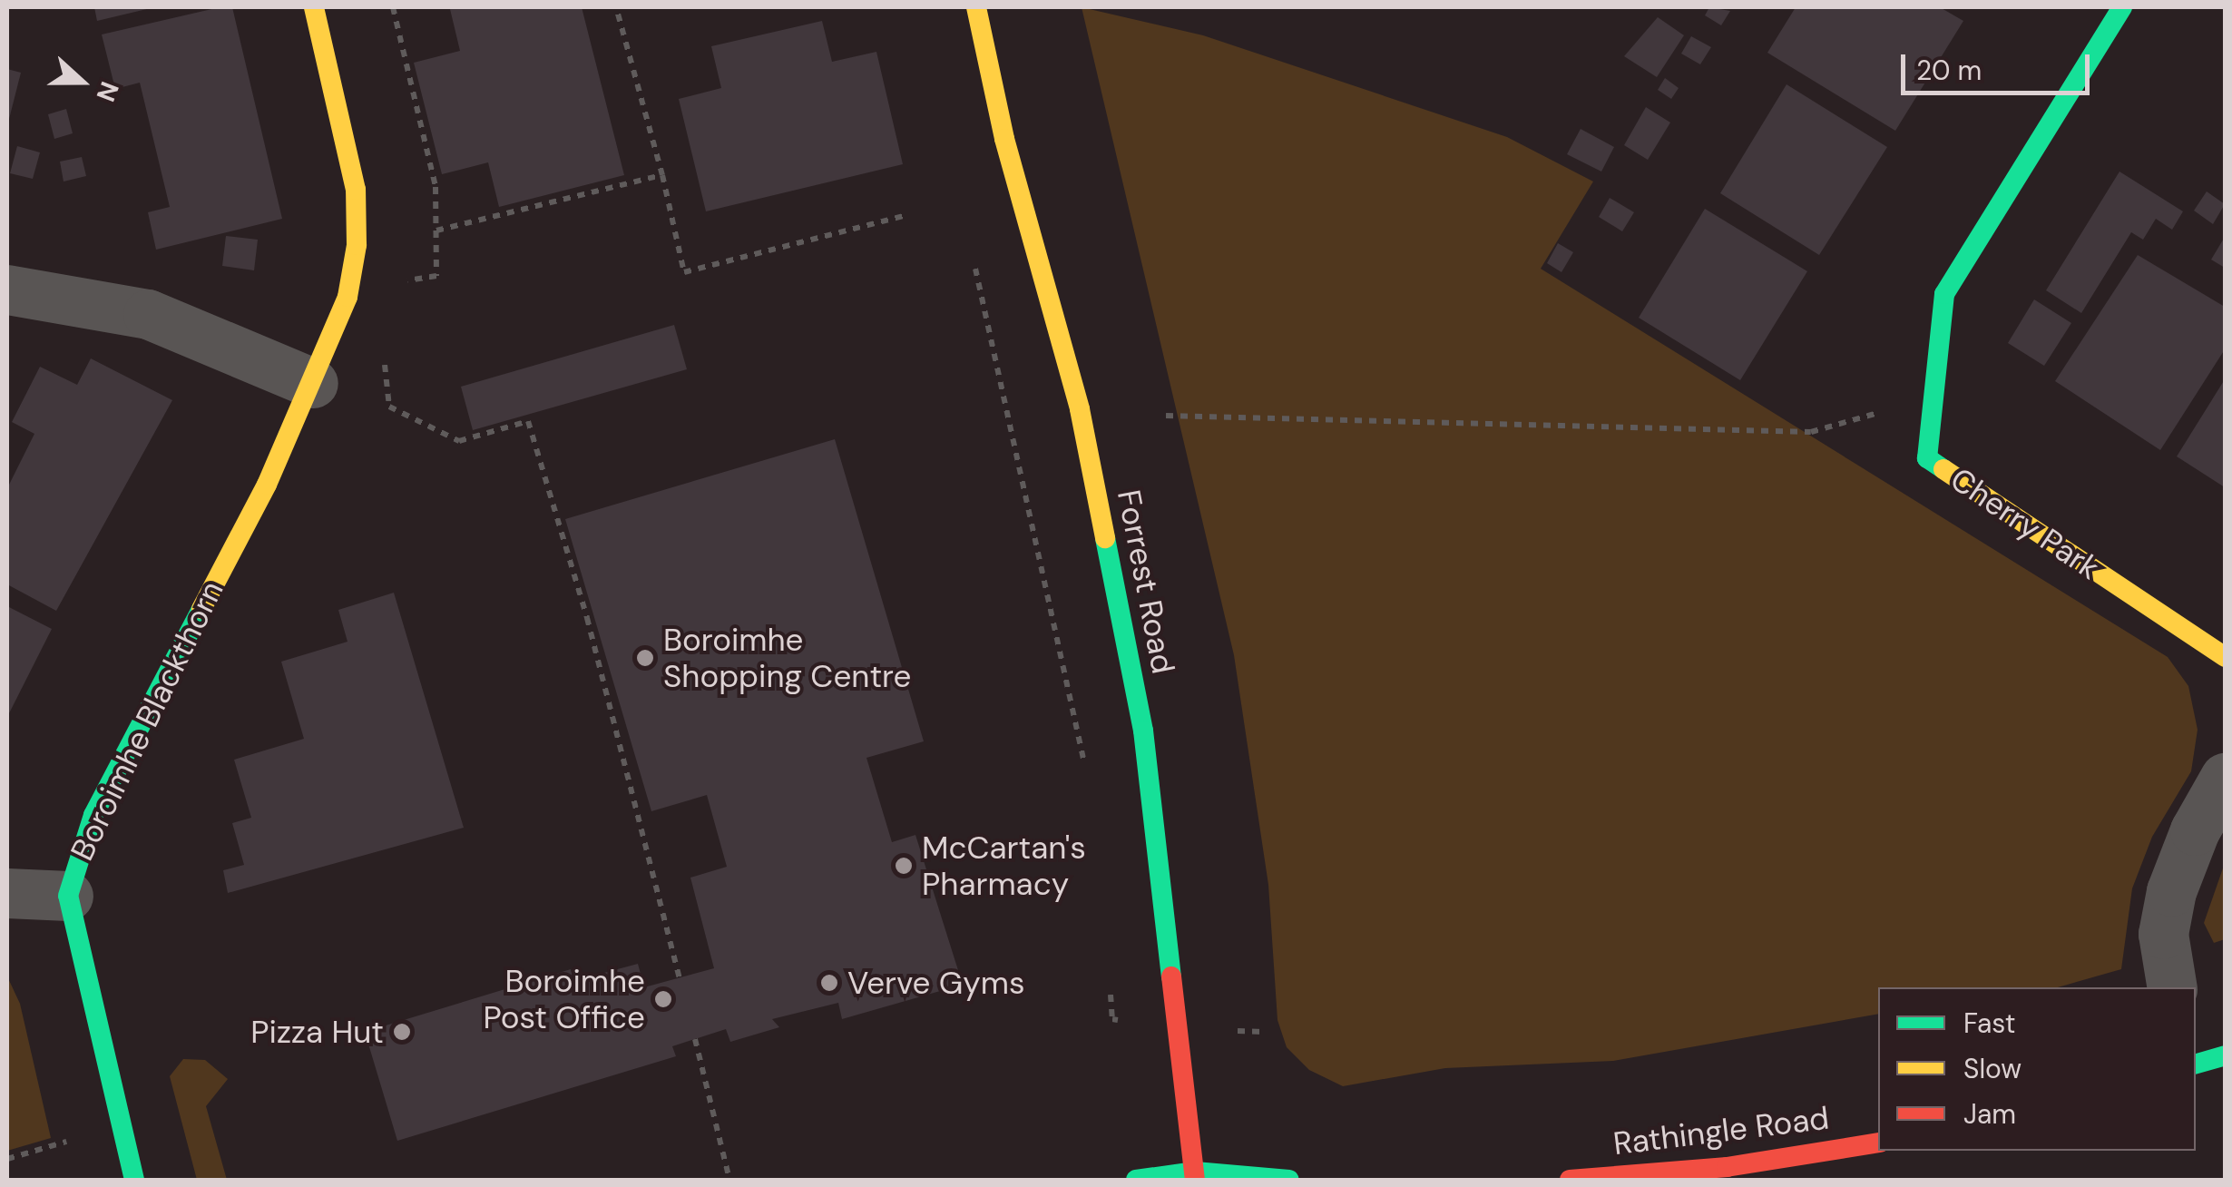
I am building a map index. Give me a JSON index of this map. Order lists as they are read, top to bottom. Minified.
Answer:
{"streets":{"street":["Cherry Park","Forrest Road","Boroimhe Blackthorn","Rathingle Road"]},"places":["Boroimhe Shopping Centre","McCartan's Pharmacy","Verve Gyms","Boroimhe Post Office","Pizza Hut"],"legend":["Fast","Slow","Jam"],"scale_bar":"20 m","north":"right"}
